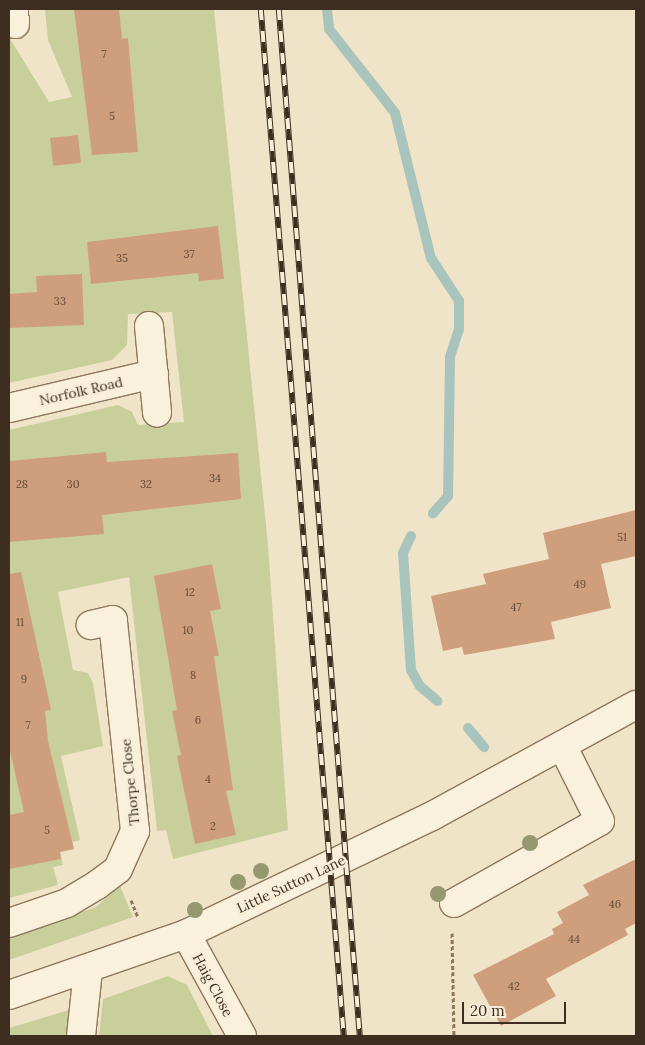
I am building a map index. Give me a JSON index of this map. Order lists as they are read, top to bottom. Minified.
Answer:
{"streets":{"street":["Norfolk Road","Thorpe Close","Little Sutton Lane","Haig Close"]},"crossings":[["Little Sutton Lane","Haig Close"]],"house_numbers":["7","5","37","35","33","34","28","30","32","51","49","12","47","11","10","8","9","6","7","4","2","5","46","44","42"],"scale_bar":"20 m"}
